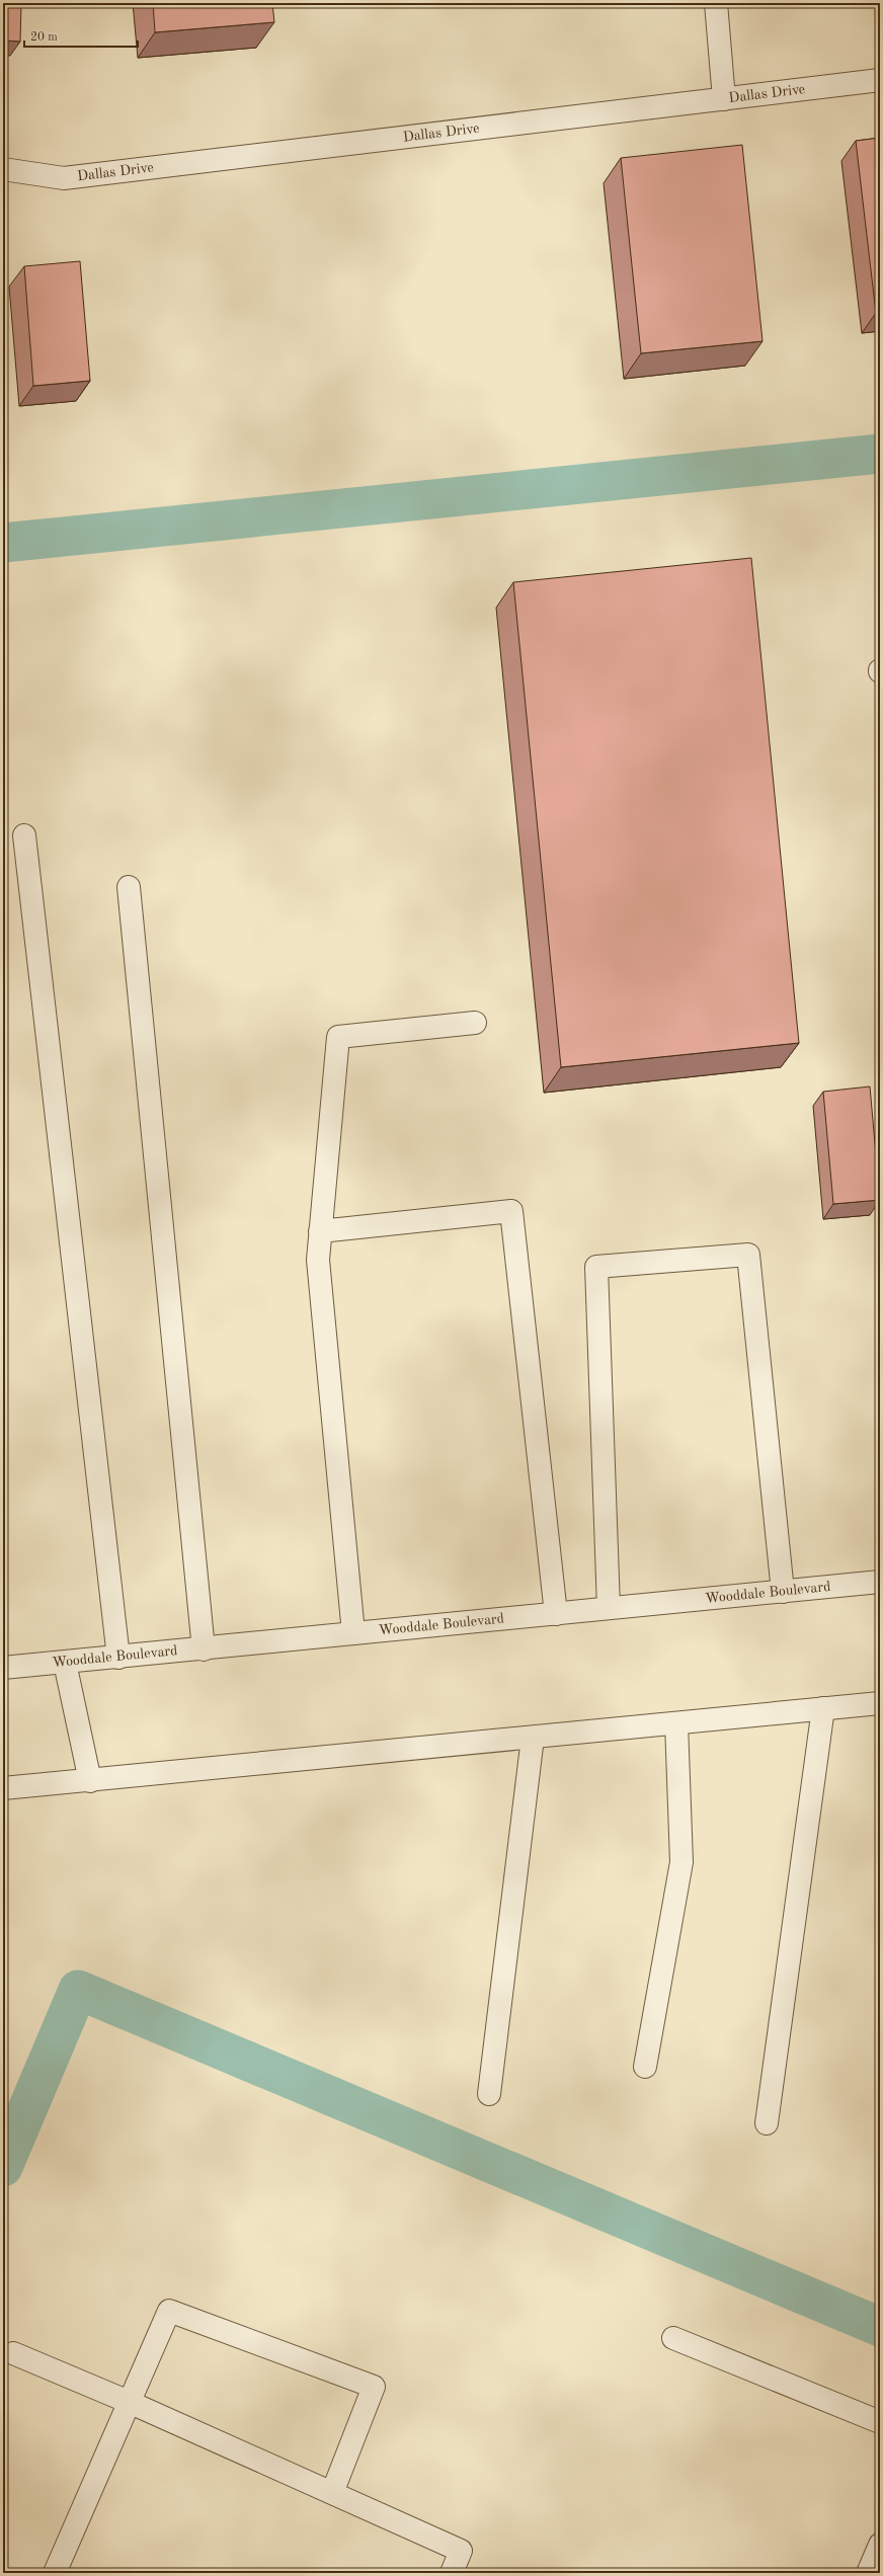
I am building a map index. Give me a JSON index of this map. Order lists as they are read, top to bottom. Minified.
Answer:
{"streets":{"street":["Dallas Drive","Wooddale Boulevard"]},"scale_bar":"20 m"}
